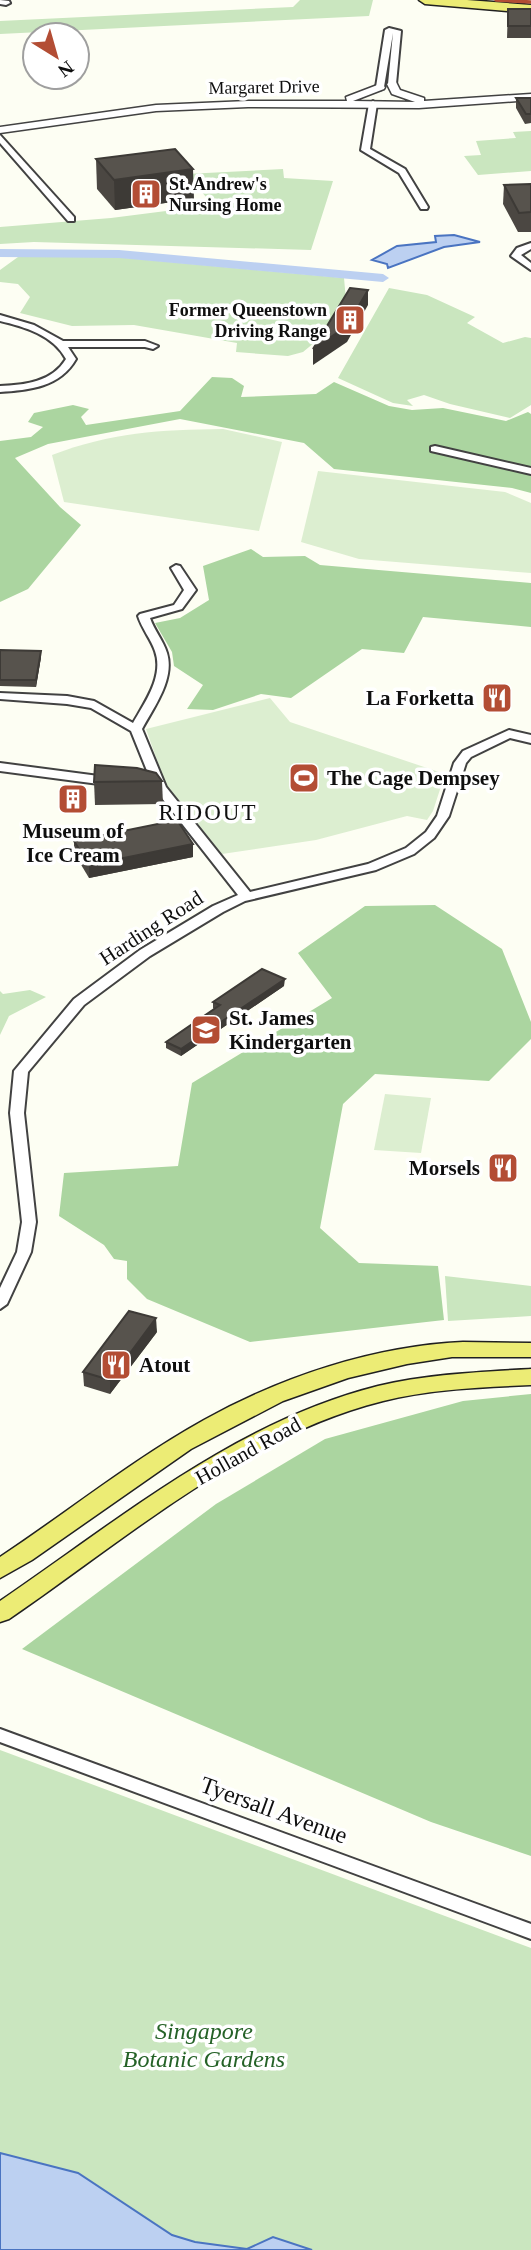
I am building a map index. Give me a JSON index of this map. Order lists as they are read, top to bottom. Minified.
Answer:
{"streets":{"main road":["Holland Road"],"street":["Margaret Drive","Harding Road","Tyersall Avenue"]},"districts":["RIDOUT"],"parks":["Singapore Botanic Gardens"],"places":{"building":["St. Andrew's Nursing Home","Former Queenstown Driving Range","Museum of Ice Cream"],"restaurant":["La Forketta","Morsels","Atout"],"sports":["The Cage Dempsey"],"school or university":["St. James Kindergarten"]},"north":"bottom right"}
